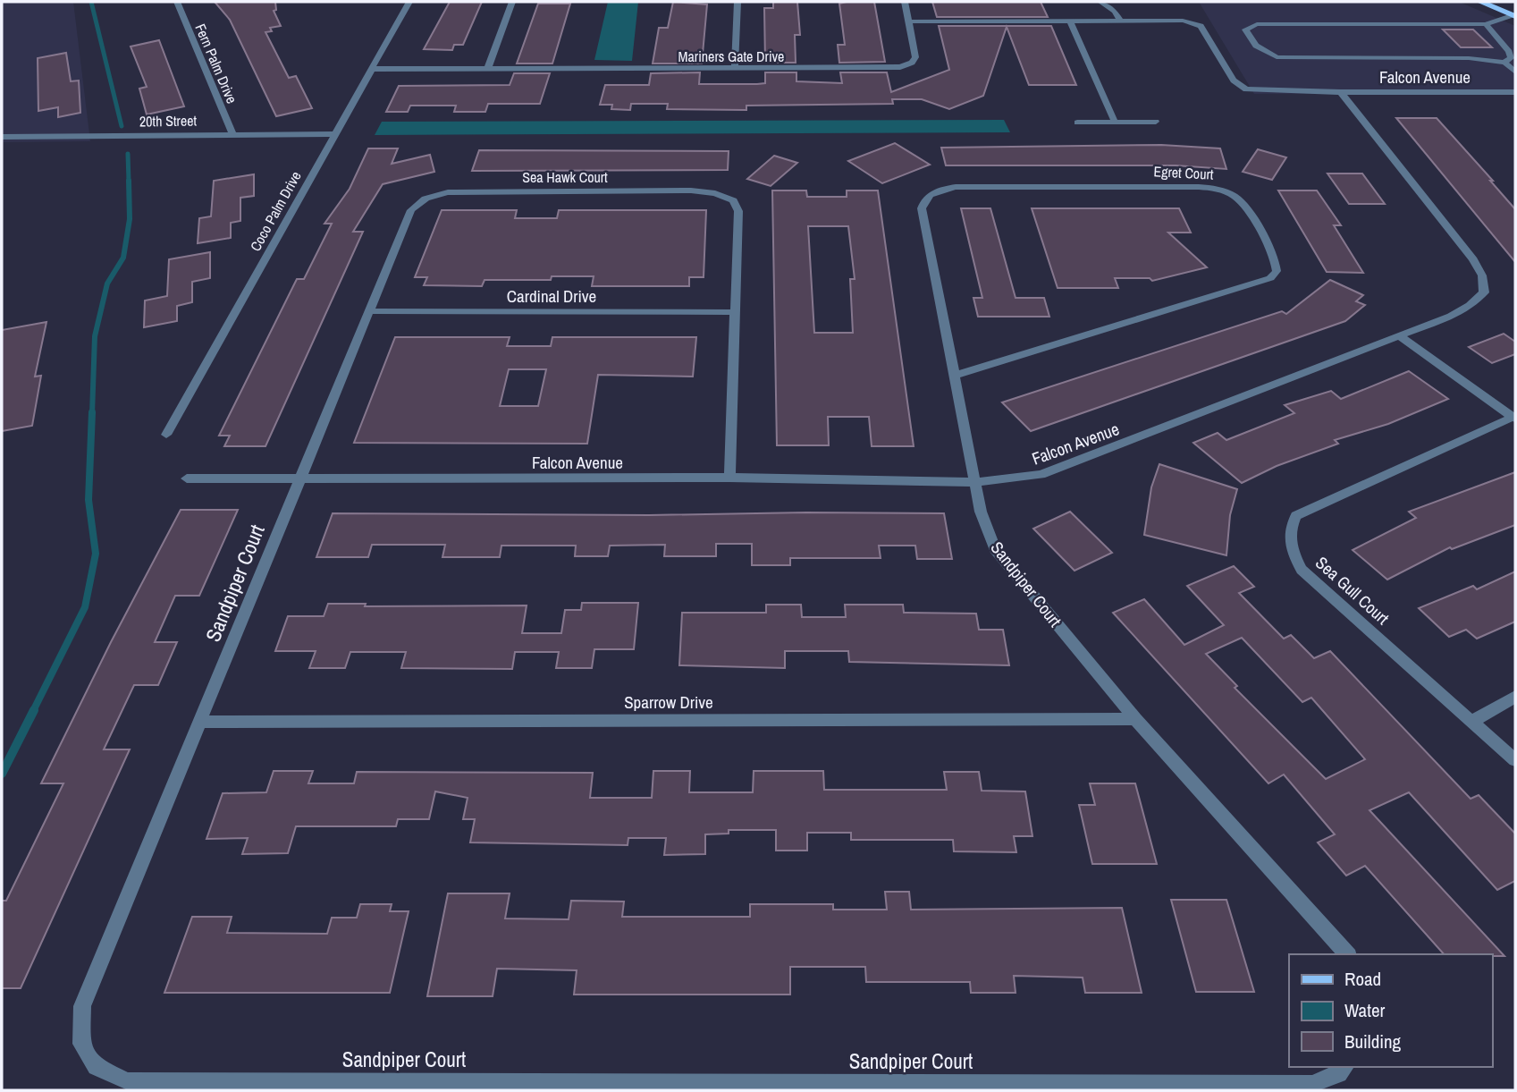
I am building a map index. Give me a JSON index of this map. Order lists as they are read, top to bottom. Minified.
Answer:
{"streets":{"street":["Mariners Gate Drive","Fern Palm Drive","Falcon Avenue","20th Street","Egret Court","Sea Hawk Court","Coco Palm Drive","Cardinal Drive","Sandpiper Court","Sea Gull Court","Sparrow Drive"]},"crossings":[["Mariners Gate Drive","Coco Palm Drive"],["Fern Palm Drive","20th Street"],["Falcon Avenue","Egret Court"],["Falcon Avenue","Sea Hawk Court"],["Falcon Avenue","Sandpiper Court"],["Falcon Avenue","Sea Gull Court"],["20th Street","Coco Palm Drive"],["Egret Court","Sandpiper Court"],["Sea Hawk Court","Cardinal Drive"],["Sea Hawk Court","Sandpiper Court"],["Sandpiper Court","Sparrow Drive"]],"legend":["Road","Water","Building"]}
